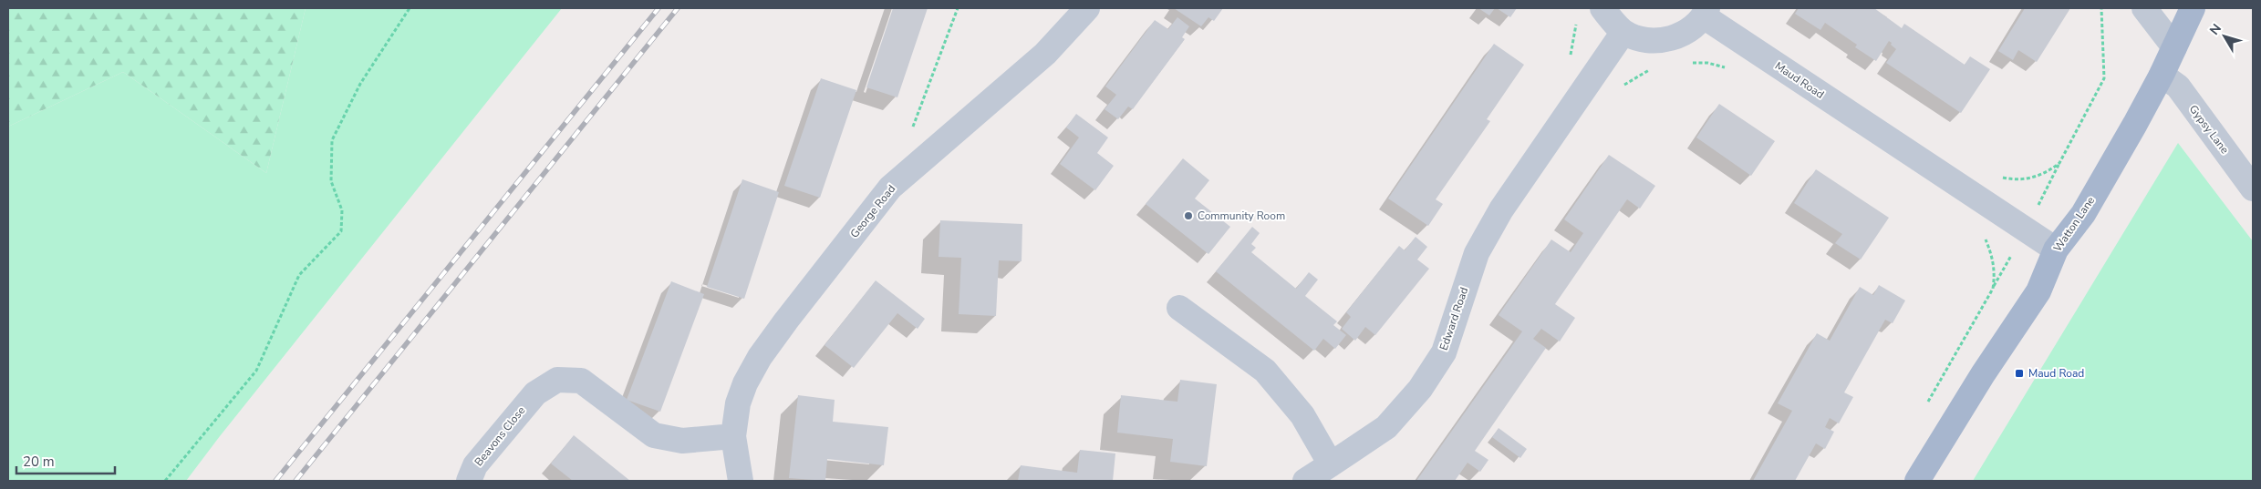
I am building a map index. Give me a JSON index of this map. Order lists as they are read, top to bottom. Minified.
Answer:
{"streets":{"main road":["Watton Lane"],"street":["Maud Road","Gypsy Lane","George Road","Edward Road","Beavons Close"]},"crossings":[["Maud Road","Watton Lane"],["Gypsy Lane","Watton Lane"],["George Road","Beavons Close"]],"places":{"other":["Community Room"],"transit":["Maud Road"]},"scale_bar":"20 m","north":"top left"}
